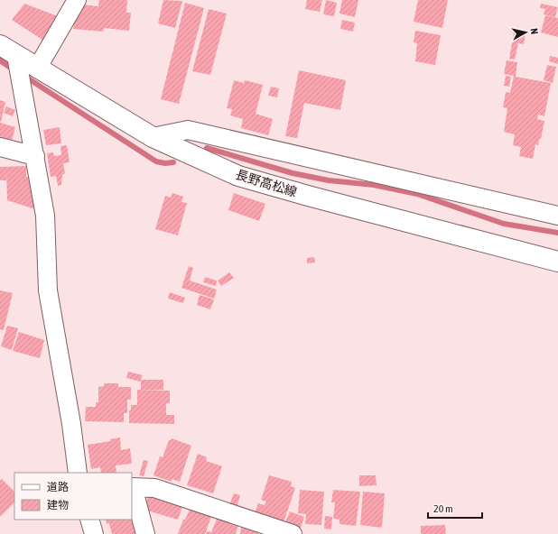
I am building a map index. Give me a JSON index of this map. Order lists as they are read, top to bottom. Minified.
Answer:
{"streets":{"main road":["長野高松線"]},"legend":["道路","建物"],"scale_bar":"20 m","north":"right"}
